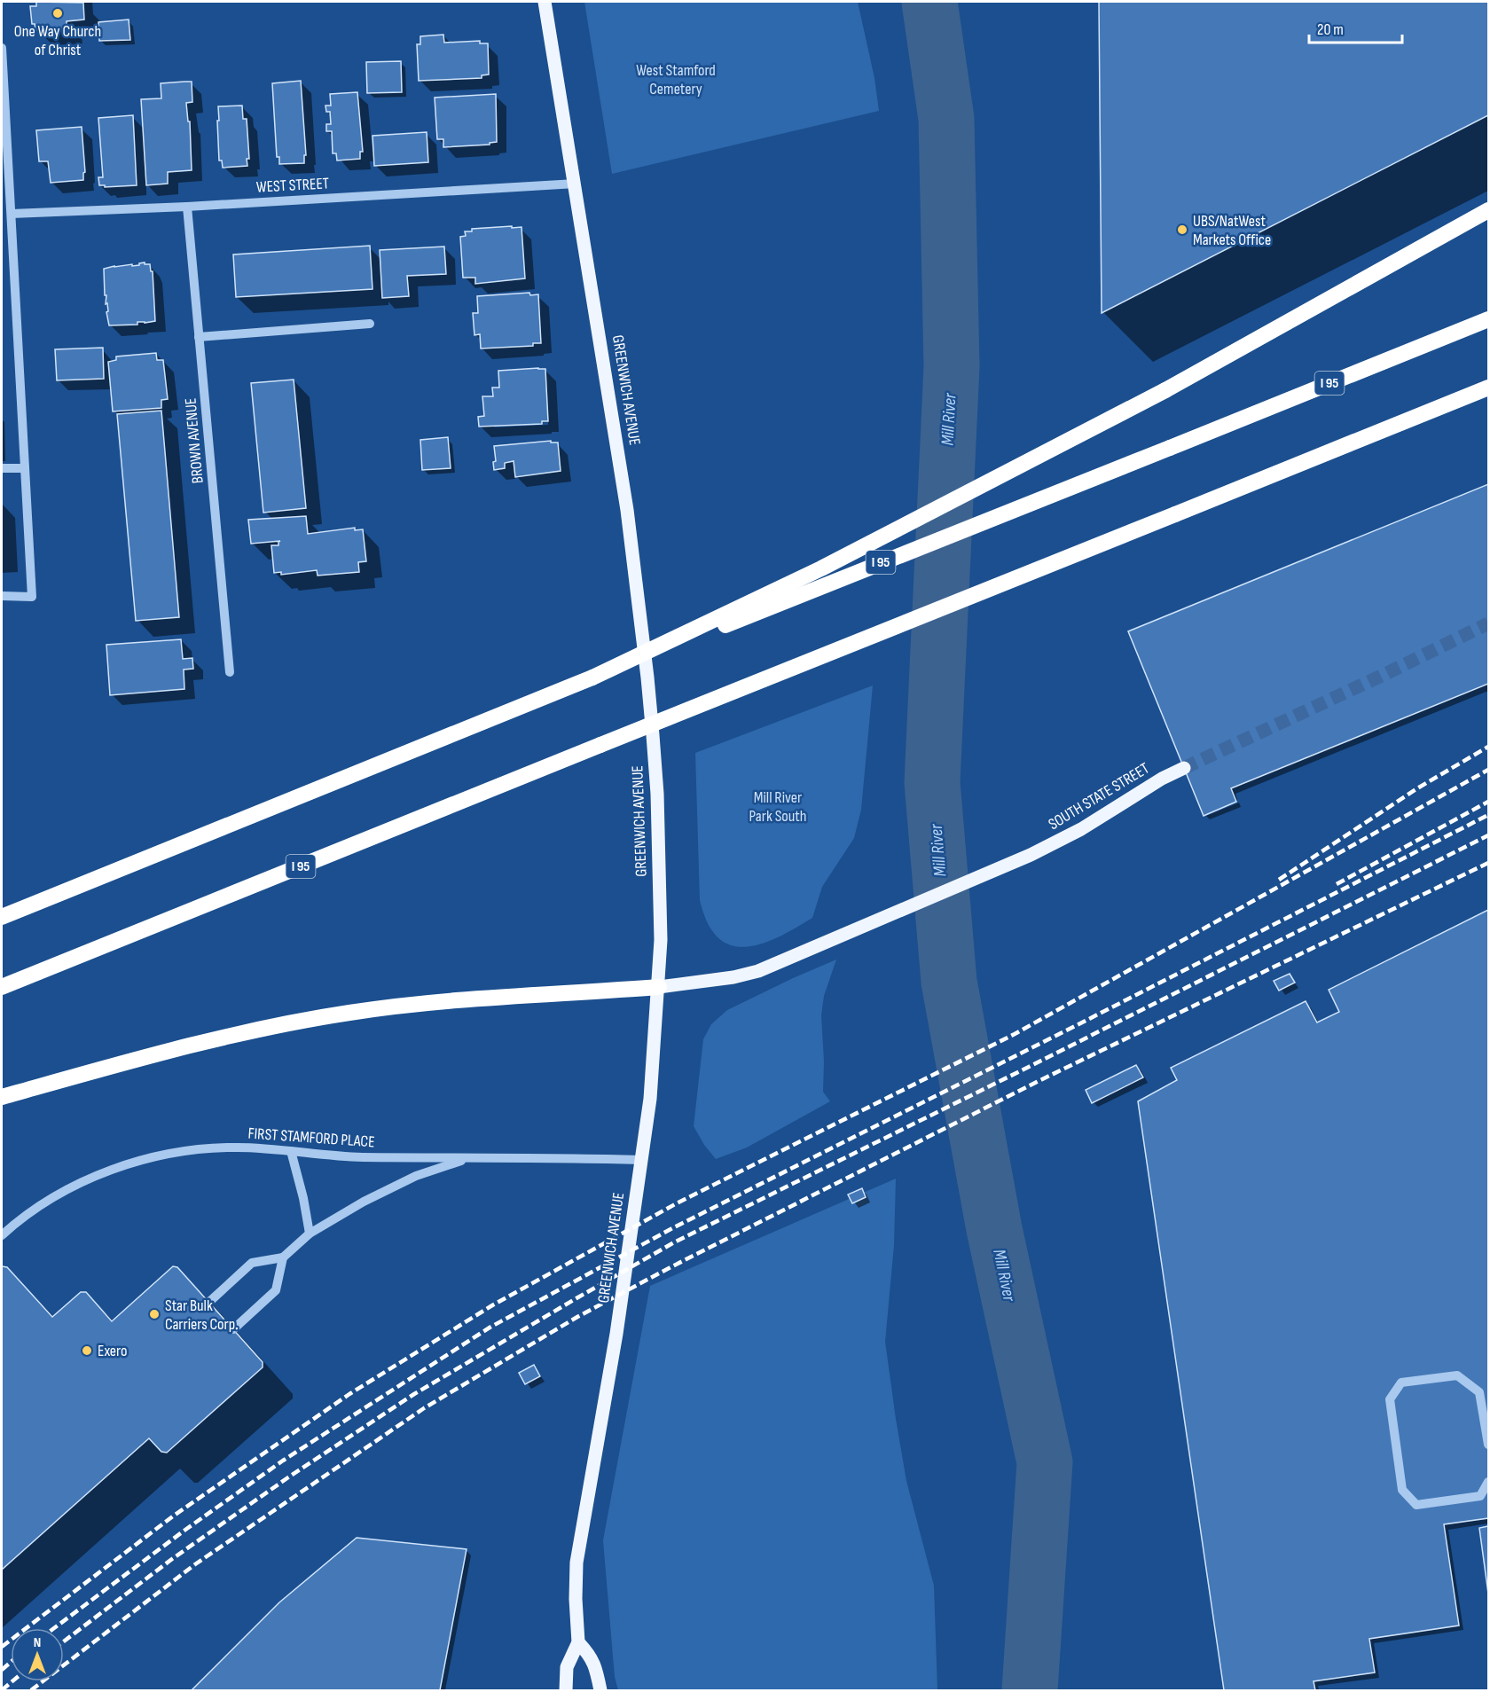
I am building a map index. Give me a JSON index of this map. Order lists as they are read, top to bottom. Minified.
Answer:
{"streets":{"highway":["I 95"],"main road":["GREENWICH AVENUE","SOUTH STATE STREET"],"street":["WEST STREET","BROWN AVENUE","FIRST STAMFORD PLACE"]},"crossings":[["WEST STREET","GREENWICH AVENUE"],["WEST STREET","BROWN AVENUE"],["GREENWICH AVENUE","SOUTH STATE STREET"],["GREENWICH AVENUE","FIRST STAMFORD PLACE"]],"water":["Mill River"],"parks":["West Stamford Cemetery","Mill River Park South"],"places":["One Way Church of Christ","UBS/NatWest Markets Office","Star Bulk Carriers Corp.","Exero"],"scale_bar":"20 m","north":"top"}
